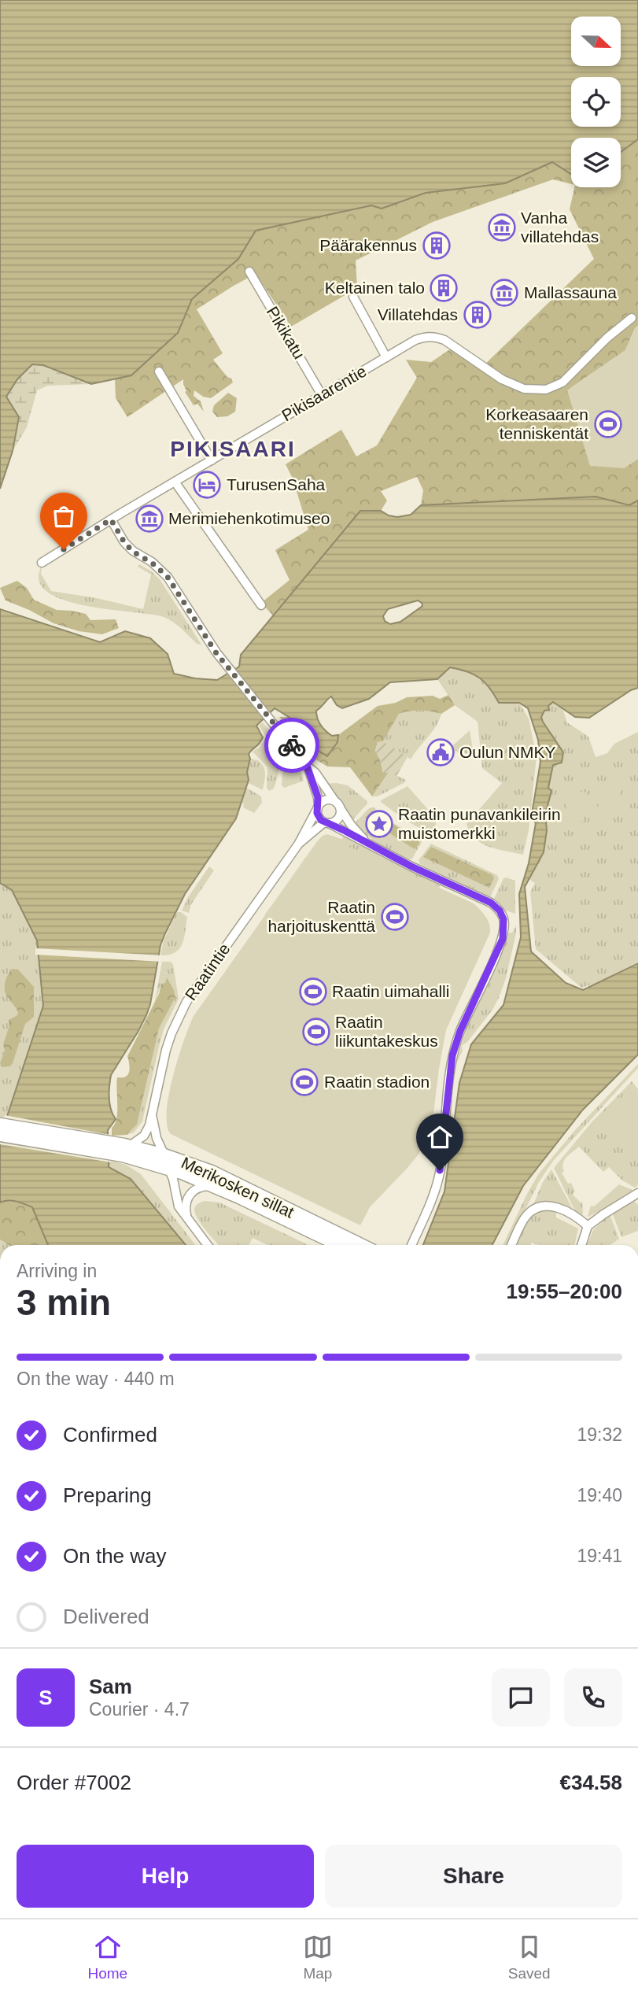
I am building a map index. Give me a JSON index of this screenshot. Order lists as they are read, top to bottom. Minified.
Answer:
{"streets":{"main road":["Merikosken sillat"],"street":["Pikikatu","Pikisaarentie","Raatintie"]},"crossings":[["Pikikatu","Pikisaarentie"],["Raatintie","Merikosken sillat"]],"districts":["PIKISAARI"],"places":{"museum":["Vanha villatehdas","Mallassauna","Merimiehenkotimuseo"],"building":["Päärakennus","Keltainen talo","Villatehdas"],"sports":["Korkeasaaren tenniskentät","Raatin harjoituskenttä","Raatin uimahalli","Raatin liikuntakeskus","Raatin stadion"],"hotel":["TurusenSaha"],"public building":["Oulun NMKY"],"place":["Raatin punavankileirin muistomerkki"]},"north":"right","page":{"heading":["3 min","Arriving in","19:55–20:00"],"panel":["Sam","Courier · 4.7","Order #7002","€34.58"],"bar":"On the way · 440 m","list":[["Confirmed","19:32"],["Preparing","19:40"],["On the way","19:41"],"Delivered"],"round":"S","buttons":["Help","Share"],"tabs":["Home","Map","Saved"]}}
